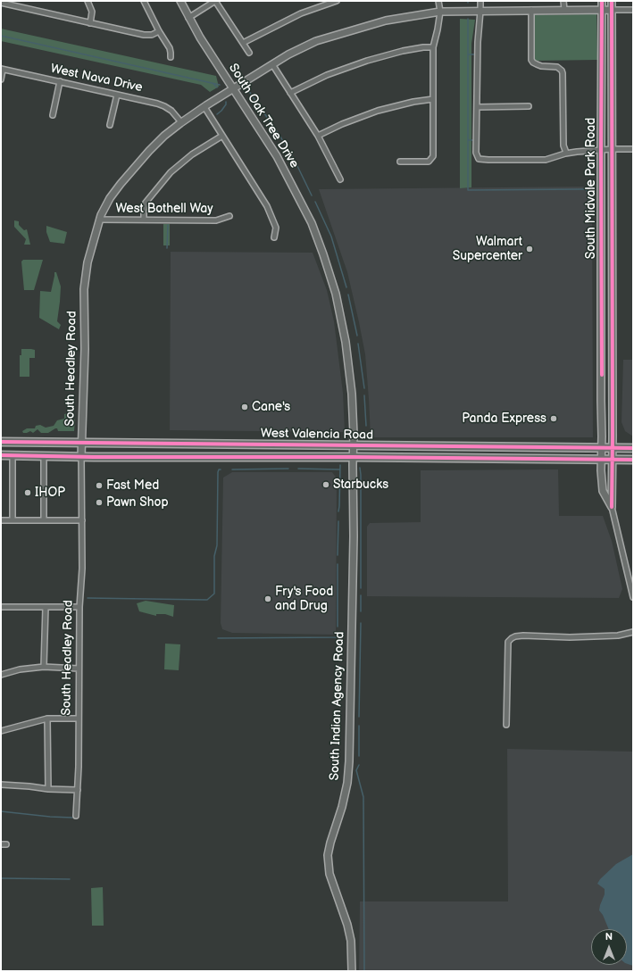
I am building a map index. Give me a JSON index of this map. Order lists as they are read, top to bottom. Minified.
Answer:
{"streets":{"main road":["West Valencia Road"],"street":["West Nava Drive","South Oak Tree Drive","South Midvale Park Road","West Bothell Way","South Headley Road","South Indian Agency Road"]},"crossings":[["West Nava Drive","South Headley Road"],["South Oak Tree Drive","South Headley Road"],["South Oak Tree Drive","West Valencia Road"],["South Oak Tree Drive","South Indian Agency Road"],["South Midvale Park Road","South Headley Road"],["South Midvale Park Road","West Valencia Road"],["West Bothell Way","South Headley Road"],["South Headley Road","West Valencia Road"],["West Valencia Road","South Indian Agency Road"]],"places":["Walmart Supercenter","Cane's","Panda Express","Starbucks","Fast Med","IHOP","Pawn Shop","Fry's Food and Drug"],"north":"top"}
